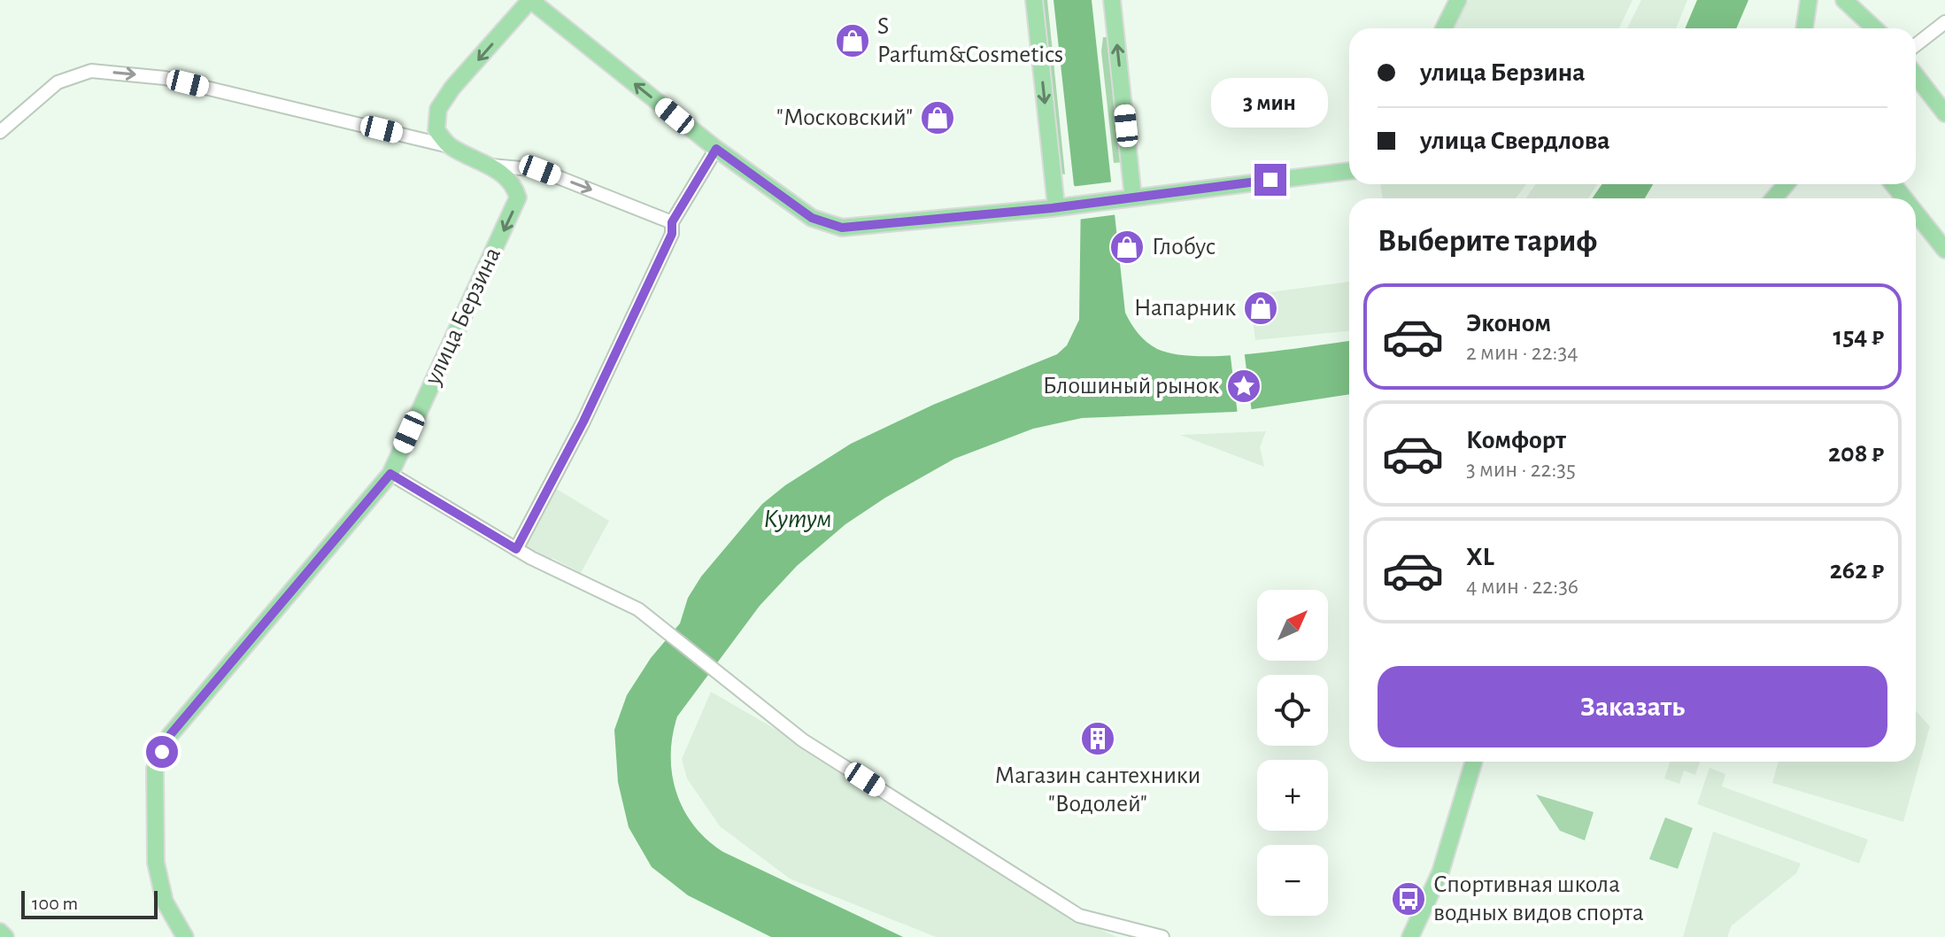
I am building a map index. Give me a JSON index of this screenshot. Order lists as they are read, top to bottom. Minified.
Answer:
{"streets":{"main road":["улица Берзина"]},"one_way":["улица Берзина"],"water":["Кутум"],"places":{"shop":["S Parfum&Cosmetics","\"Московский\"","Глобус","Напарник"],"place":["Блошиный рынок"],"building":["Магазин сантехники \"Водолей\""],"bus stop":["Спортивная школа водных видов спорта"]},"scale_bar":"100 m","north":"top right","page":{"banner":["улица Берзина","улица Свердлова"],"bubble":"3 мин","heading":"Выберите тариф","list":[{"name":"Эконом","note":"2 мин · 22:34","value":"154 ₽"},{"name":"Комфорт","note":"3 мин · 22:35","value":"208 ₽"},{"name":"XL","note":"4 мин · 22:36","value":"262 ₽"}],"map_buttons":["+","−"],"buttons":"Заказать","scale":"100 m"}}
